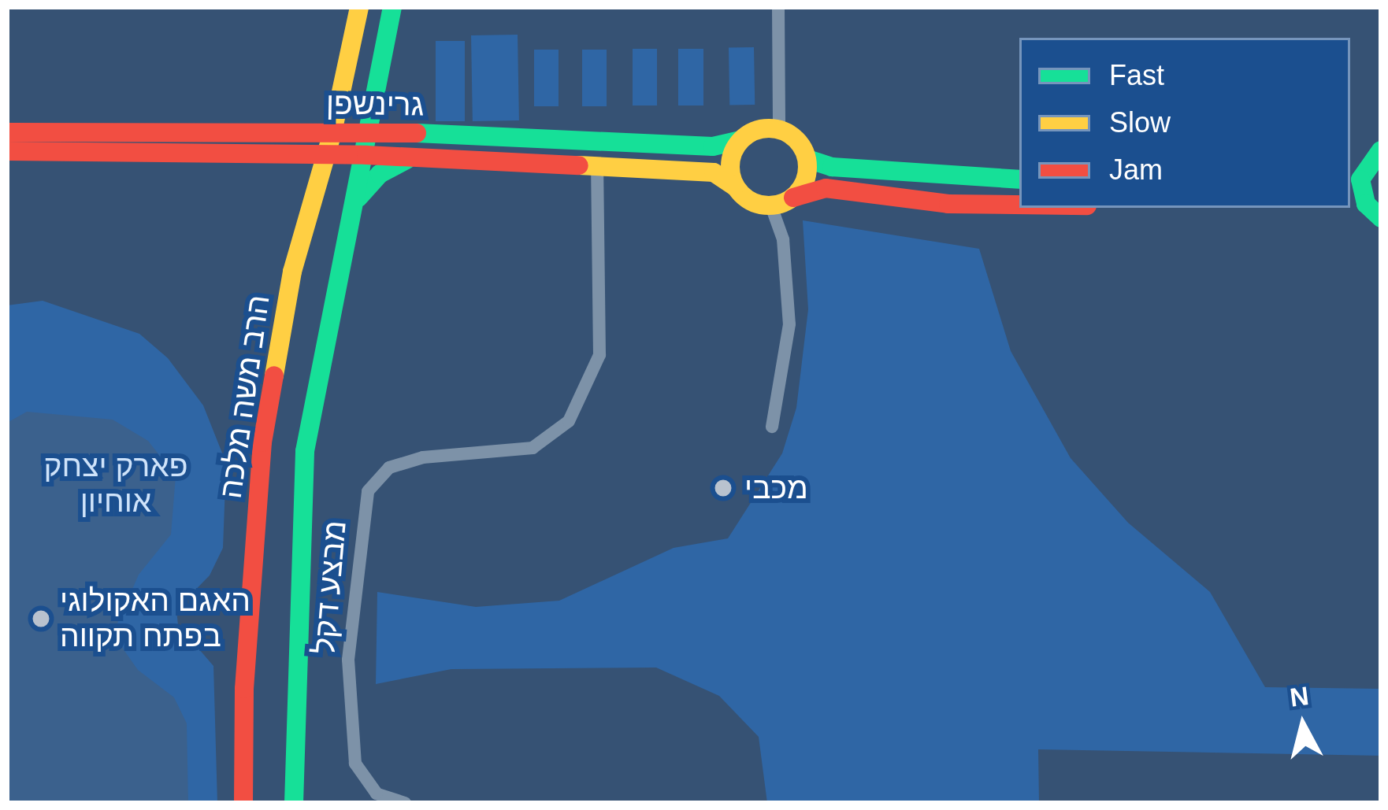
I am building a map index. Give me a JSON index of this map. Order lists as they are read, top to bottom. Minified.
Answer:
{"streets":{"street":["גרינשפן","הרב משה מלכה","מבצע דקל"]},"crossings":[["גרינשפן","הרב משה מלכה"],["גרינשפן","מבצע דקל"]],"parks":["פארק יצחק אוחיון"],"places":["מכבי","האגם האקולוגי בפתח תקווה"],"legend":["Fast","Slow","Jam"],"north":"top"}
